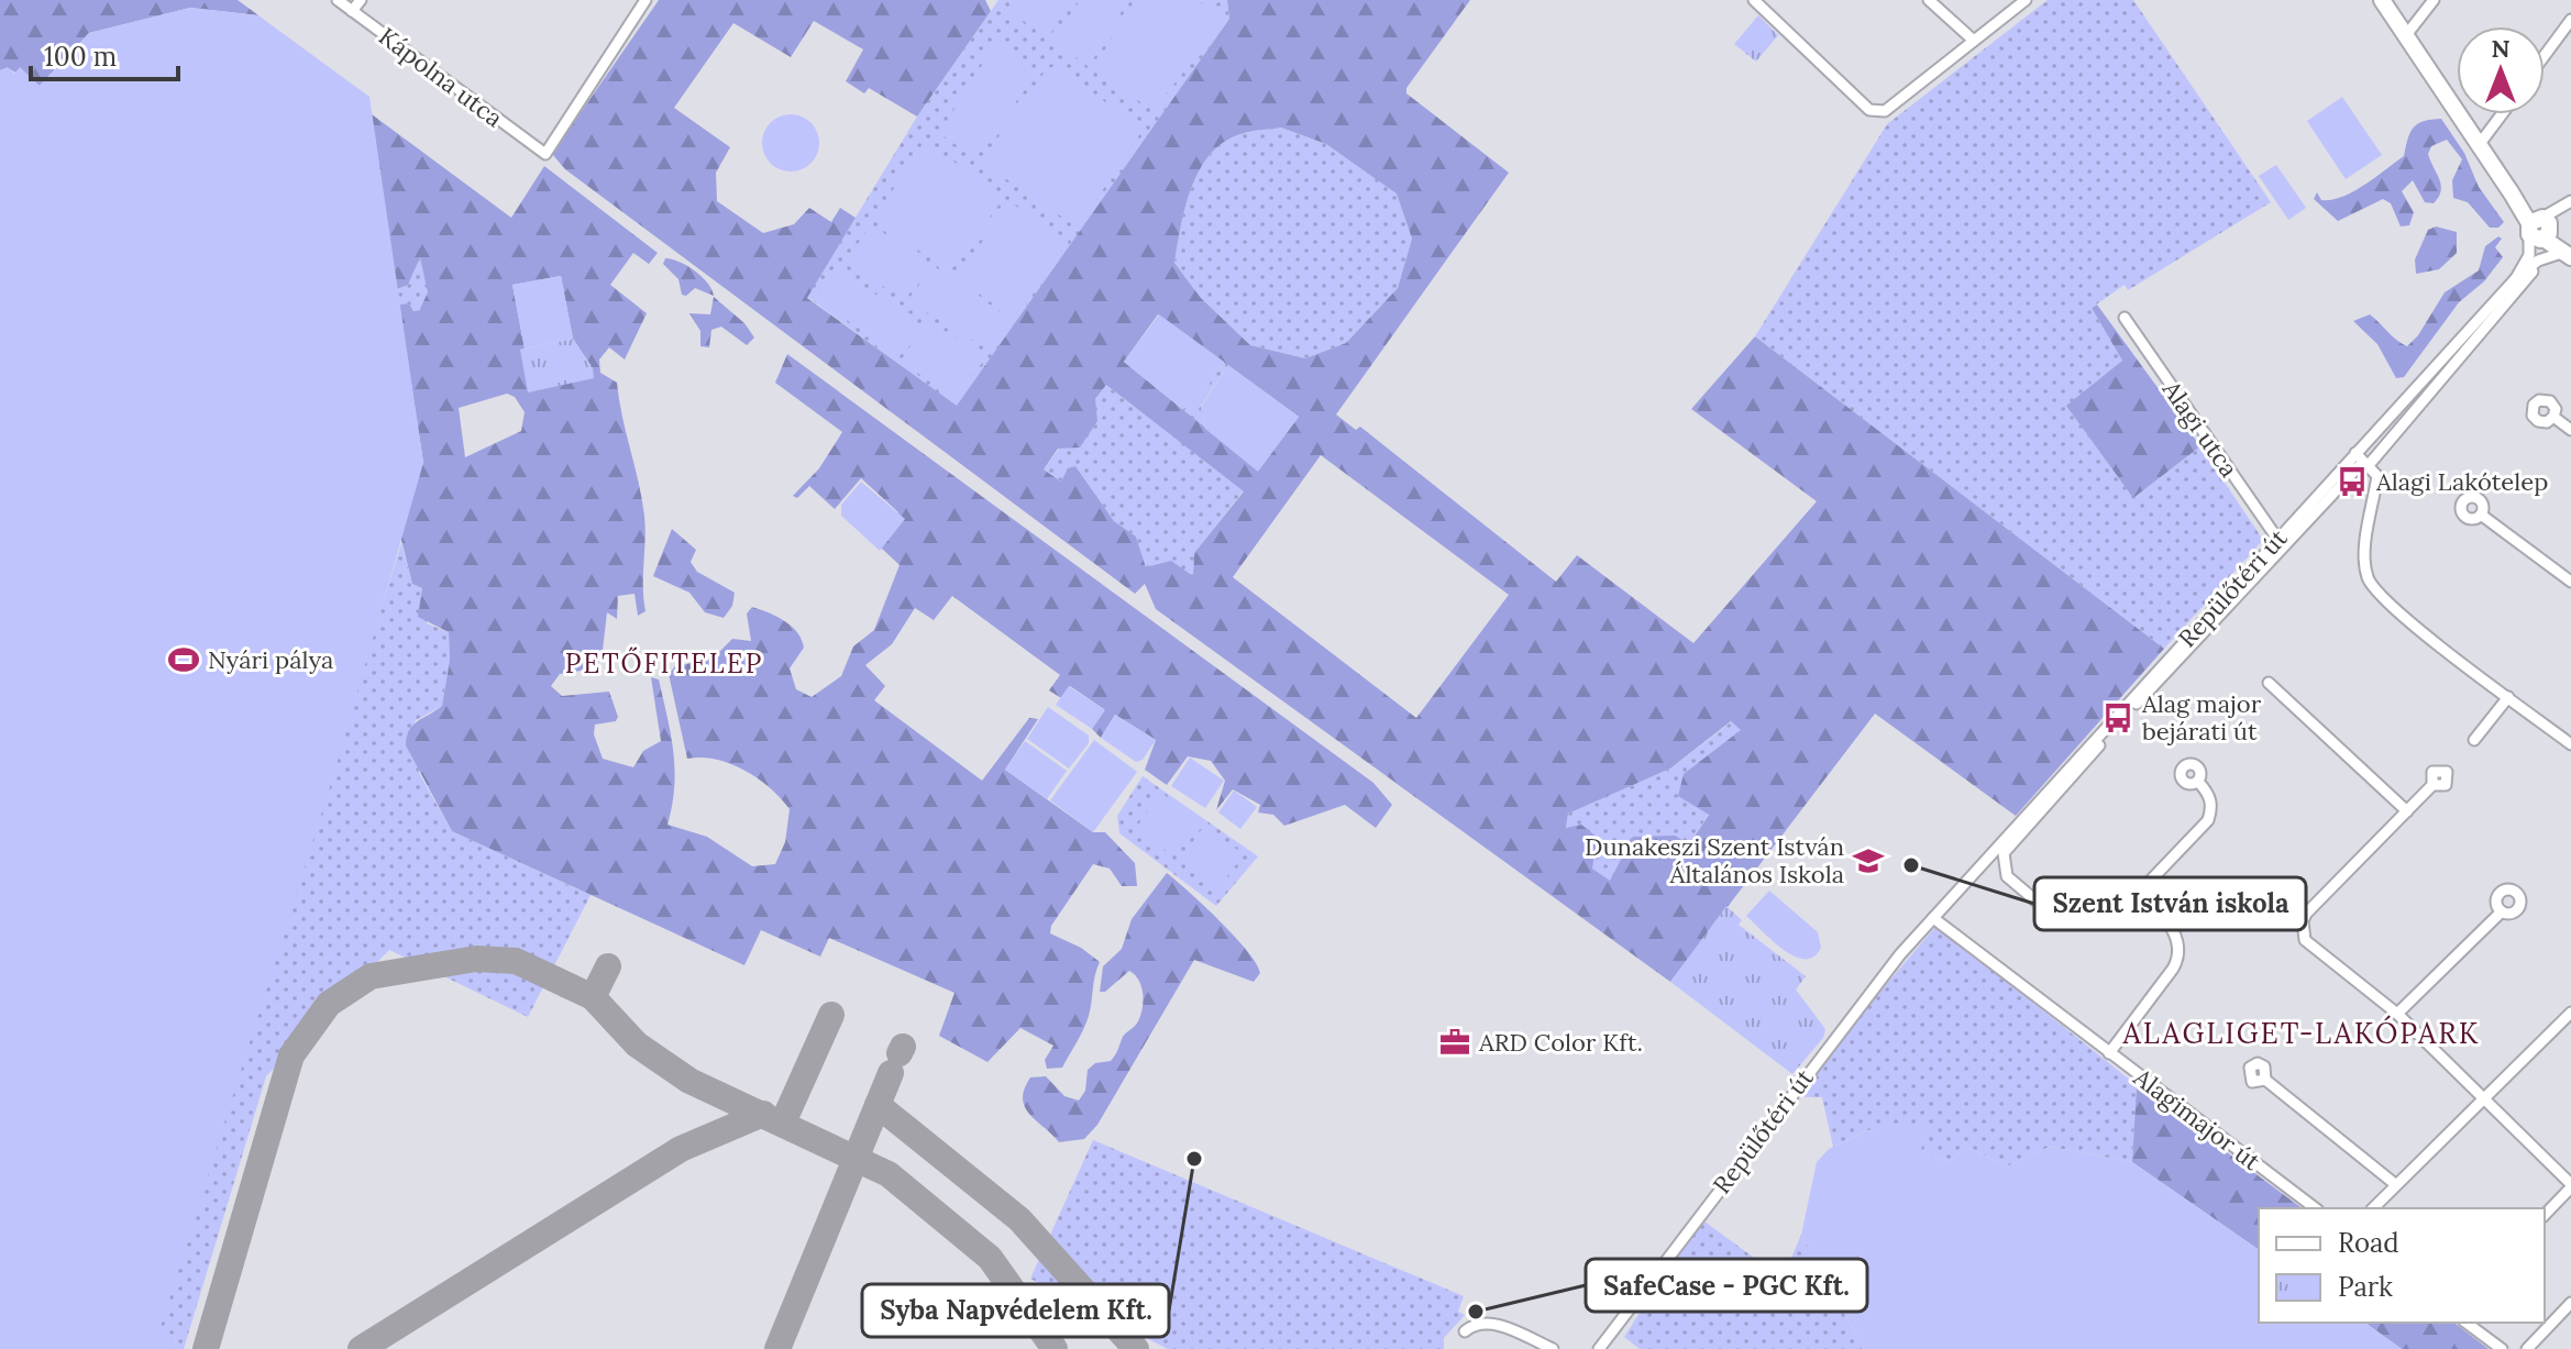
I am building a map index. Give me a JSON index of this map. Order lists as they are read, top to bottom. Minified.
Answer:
{"streets":{"street":["Kápolna utca","Alagi utca","Repülőtéri út","Alagimajor út"]},"crossings":[["Alagi utca","Repülőtéri út"]],"districts":["PETŐFITELEP","ALAGLIGET-LAKÓPARK"],"places":{"bus stop":["Alagi Lakótelep","Alag major bejárati út"],"sports":["Nyári pálya"],"school or university":["Dunakeszi Szent István Általános Iskola"],"other":["Szent István iskola","Syba Napvédelem Kft.","SafeCase - PGC Kft."],"office":["ARD Color Kft."]},"legend":["Road","Park"],"scale_bar":"100 m","north":"top"}
